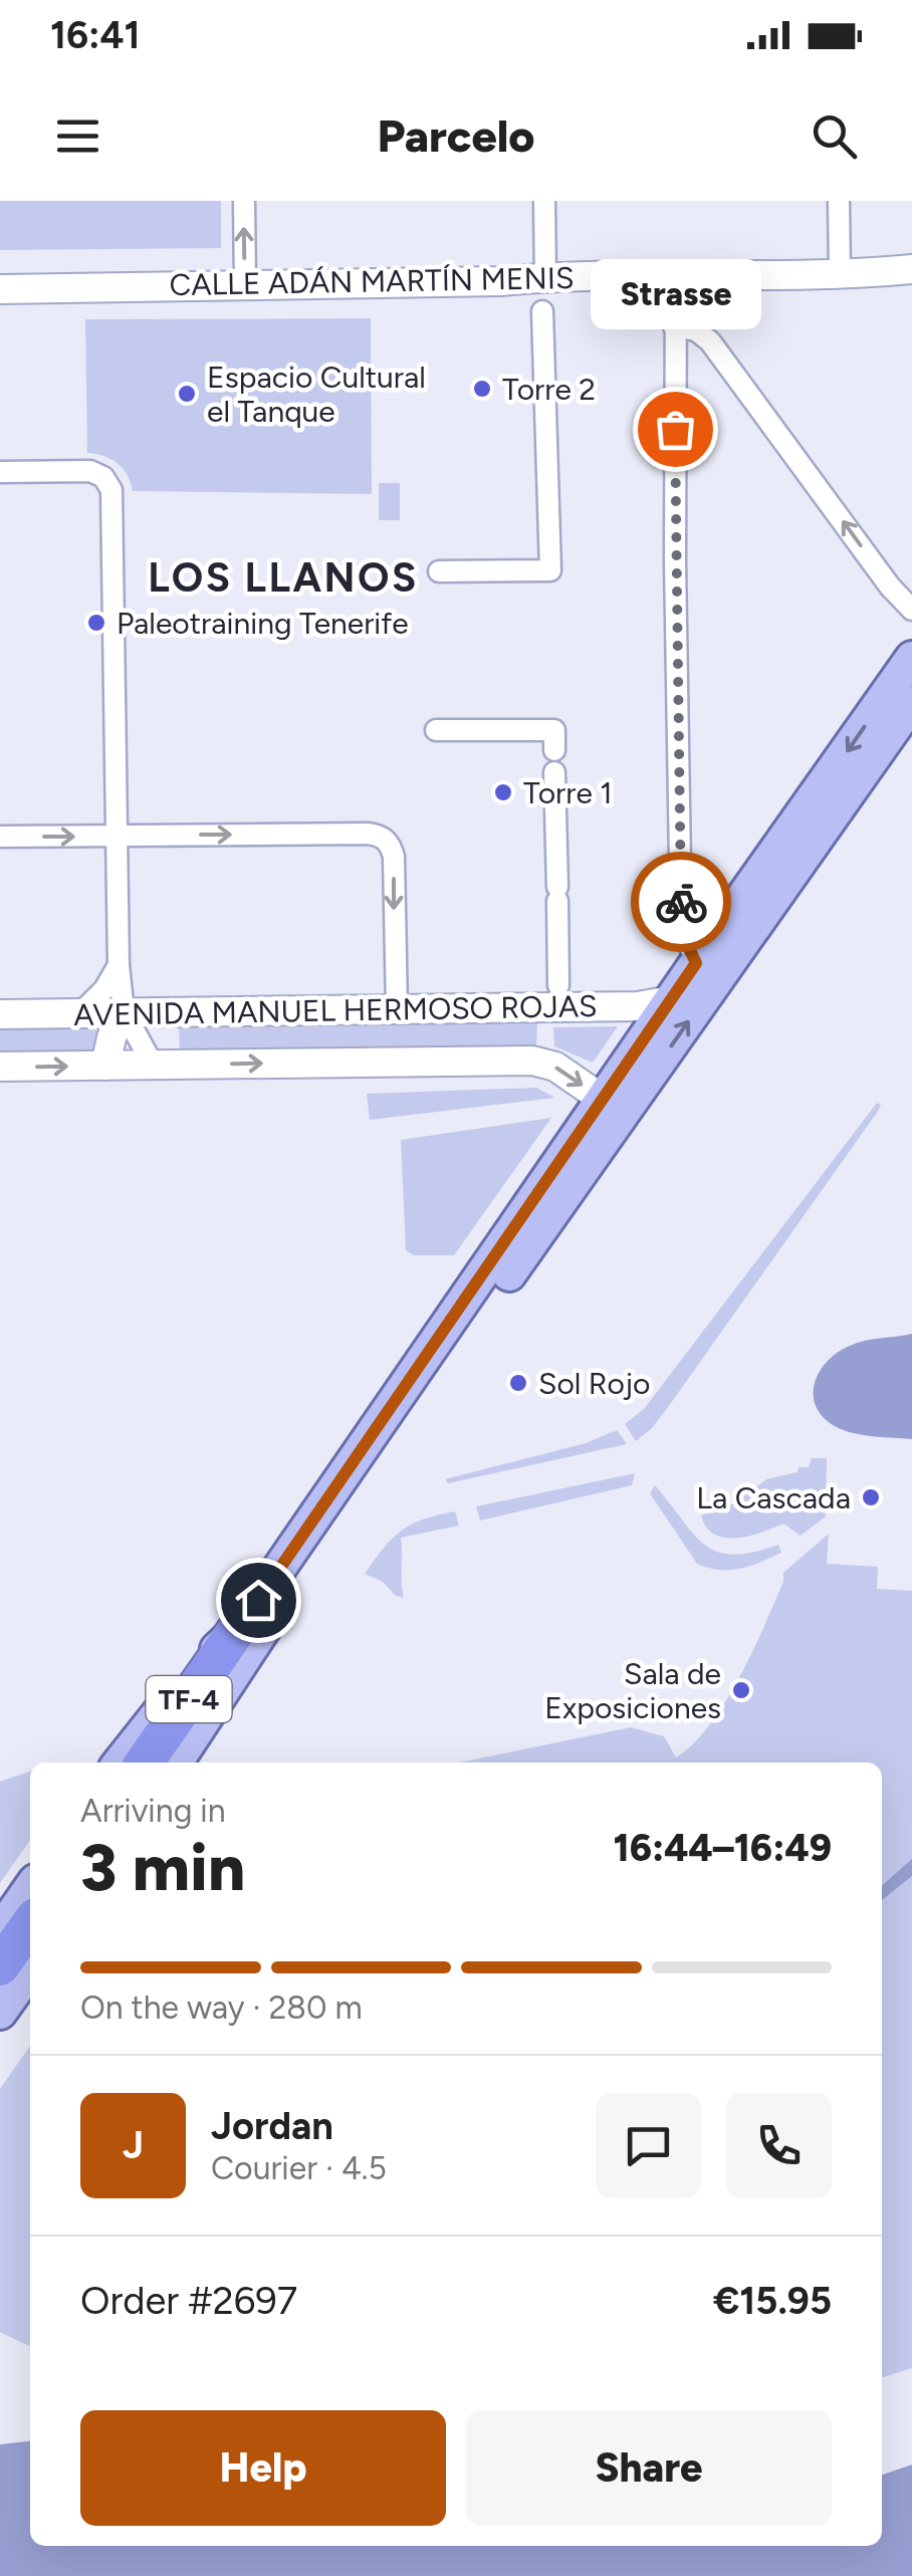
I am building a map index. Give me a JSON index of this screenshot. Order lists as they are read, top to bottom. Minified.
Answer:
{"streets":{"highway":["TF-4"],"street":["CALLE ADÁN MARTÍN MENIS","AVENIDA MANUEL HERMOSO ROJAS"]},"crossings":[["AVENIDA MANUEL HERMOSO ROJAS","TF-4"]],"districts":["LOS LLANOS"],"places":["Torre 2","Espacio Cultural el Tanque","Strasse","Paleotraining Tenerife","Torre 1","Sol Rojo","La Cascada","Sala de Exposiciones"],"page":{"status":"16:41","header":"Parcelo","bubble":"Strasse","heading":["3 min","Arriving in","16:44–16:49"],"panel":["Jordan","Courier · 4.5","Order #2697","€15.95"],"bar":"On the way · 280 m","round":"J","buttons":["Help","Share"]}}
